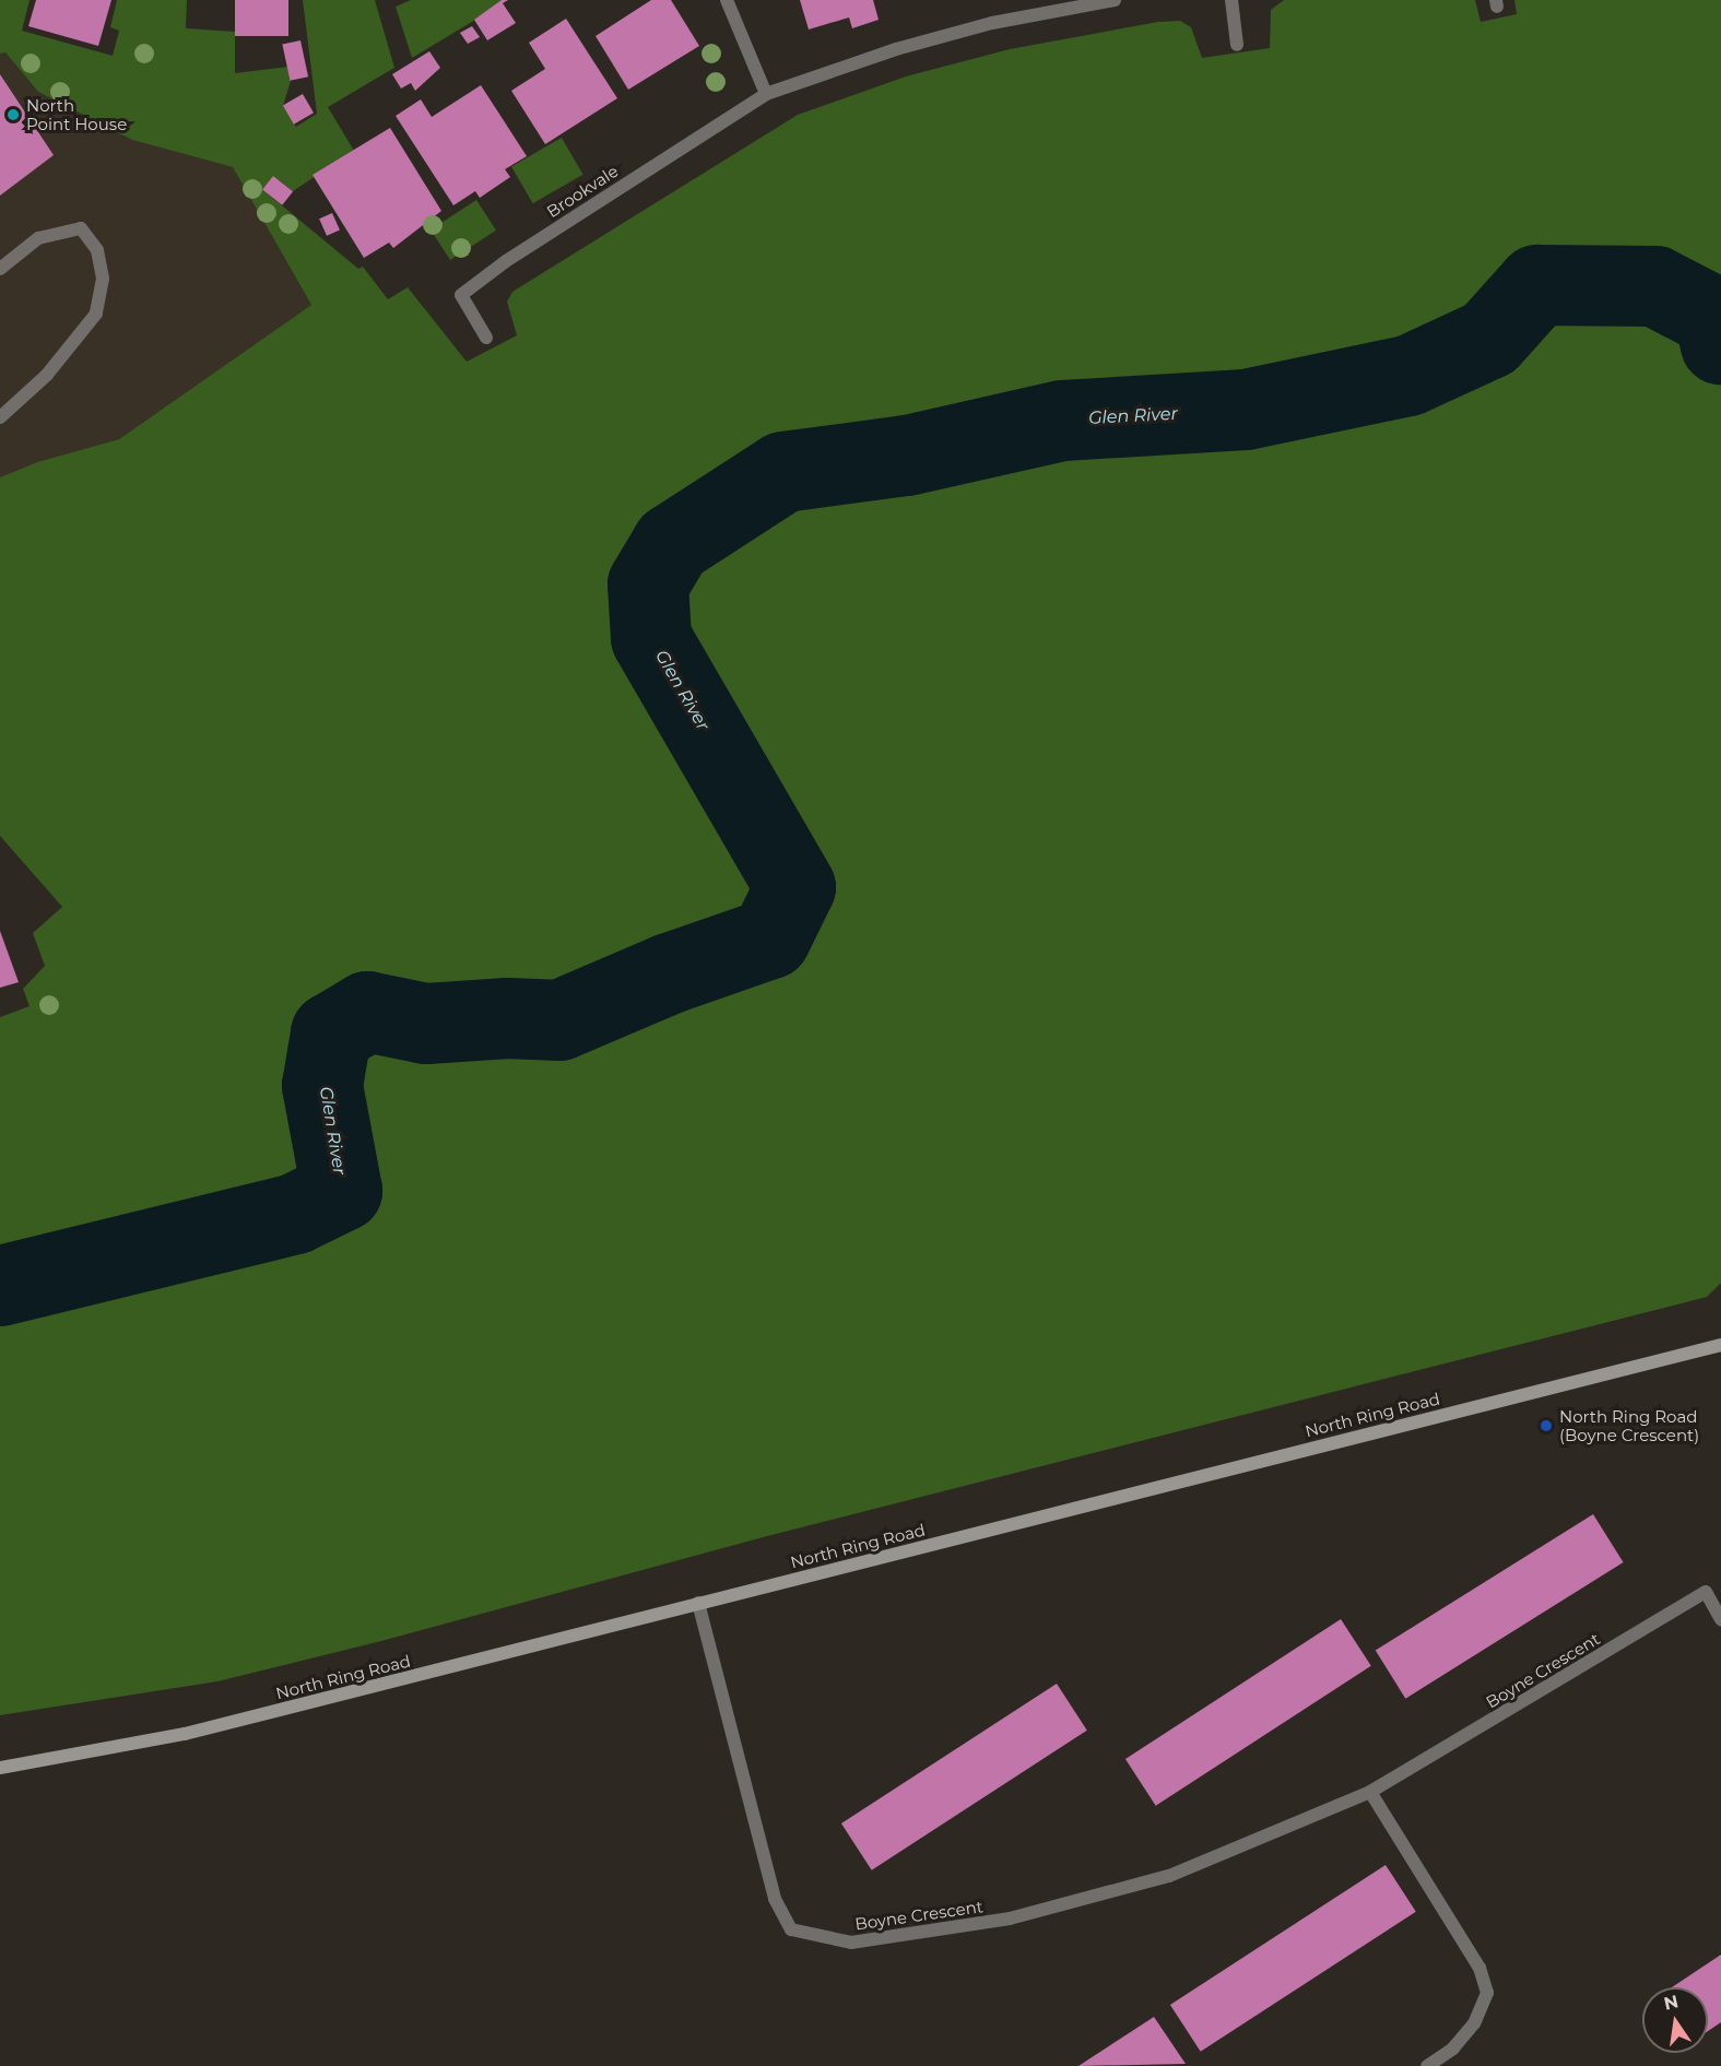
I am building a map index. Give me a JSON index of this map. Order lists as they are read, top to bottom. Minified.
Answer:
{"streets":{"main road":["North Ring Road"],"street":["Brookvale","Boyne Crescent"]},"crossings":[["North Ring Road","Boyne Crescent"]],"water":["Glen River"],"places":["North Point House","North Ring Road (Boyne Crescent)"],"north":"top"}
